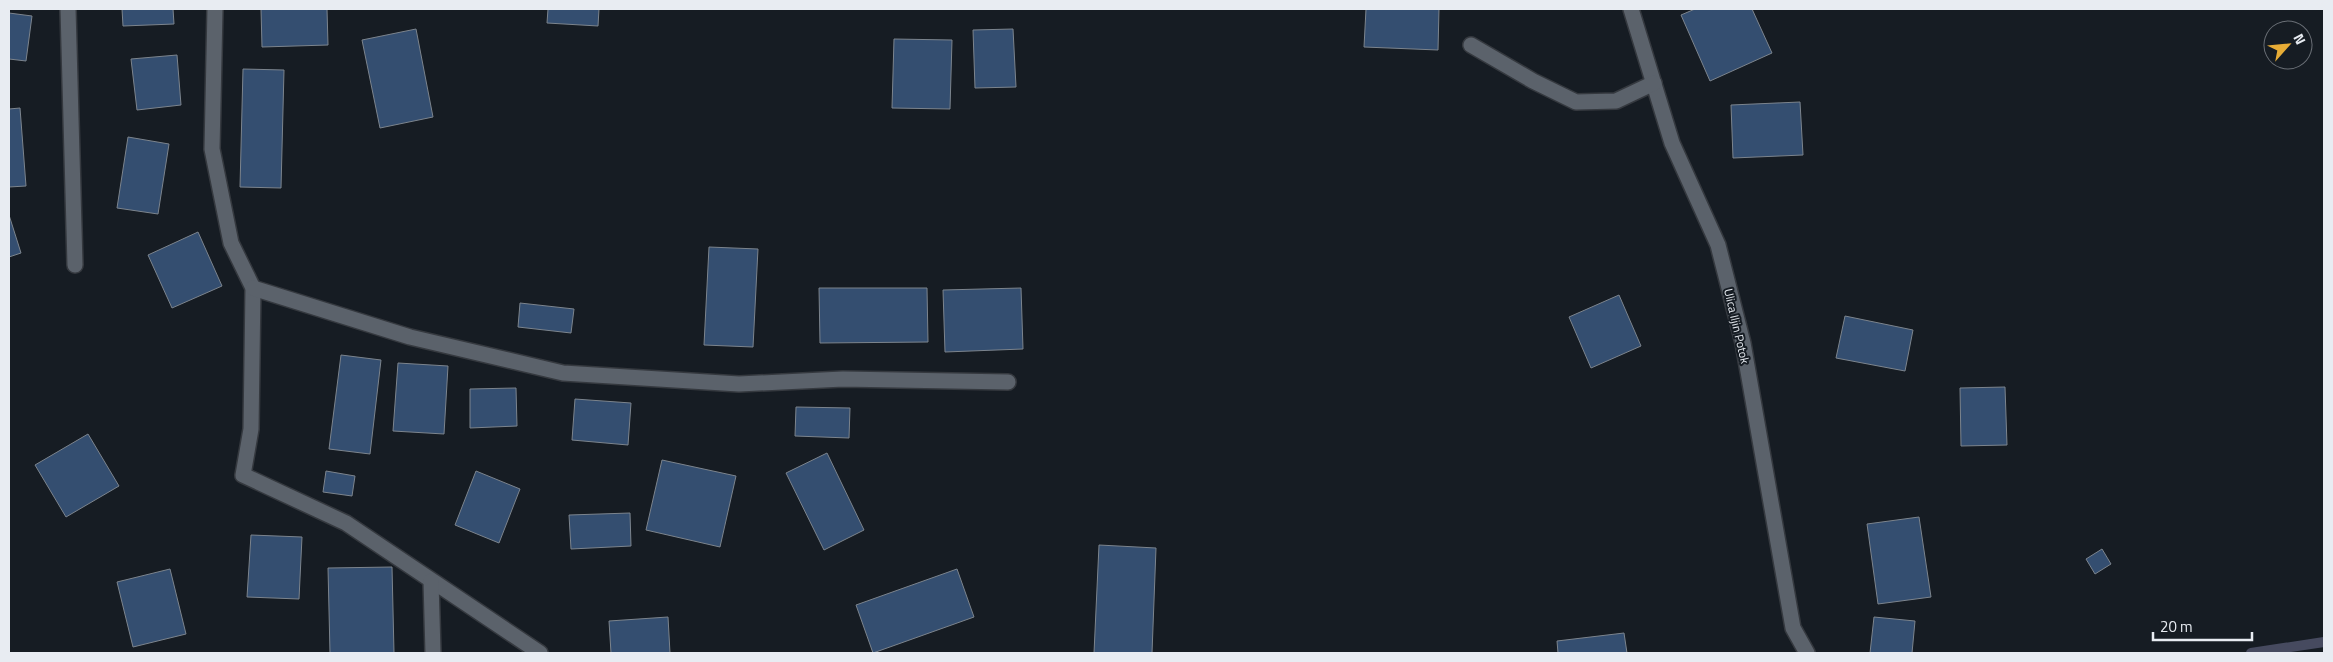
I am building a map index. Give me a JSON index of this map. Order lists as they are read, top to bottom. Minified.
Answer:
{"streets":{"street":["Ulica Iljin Potok"]},"scale_bar":"20 m","north":"top right"}
